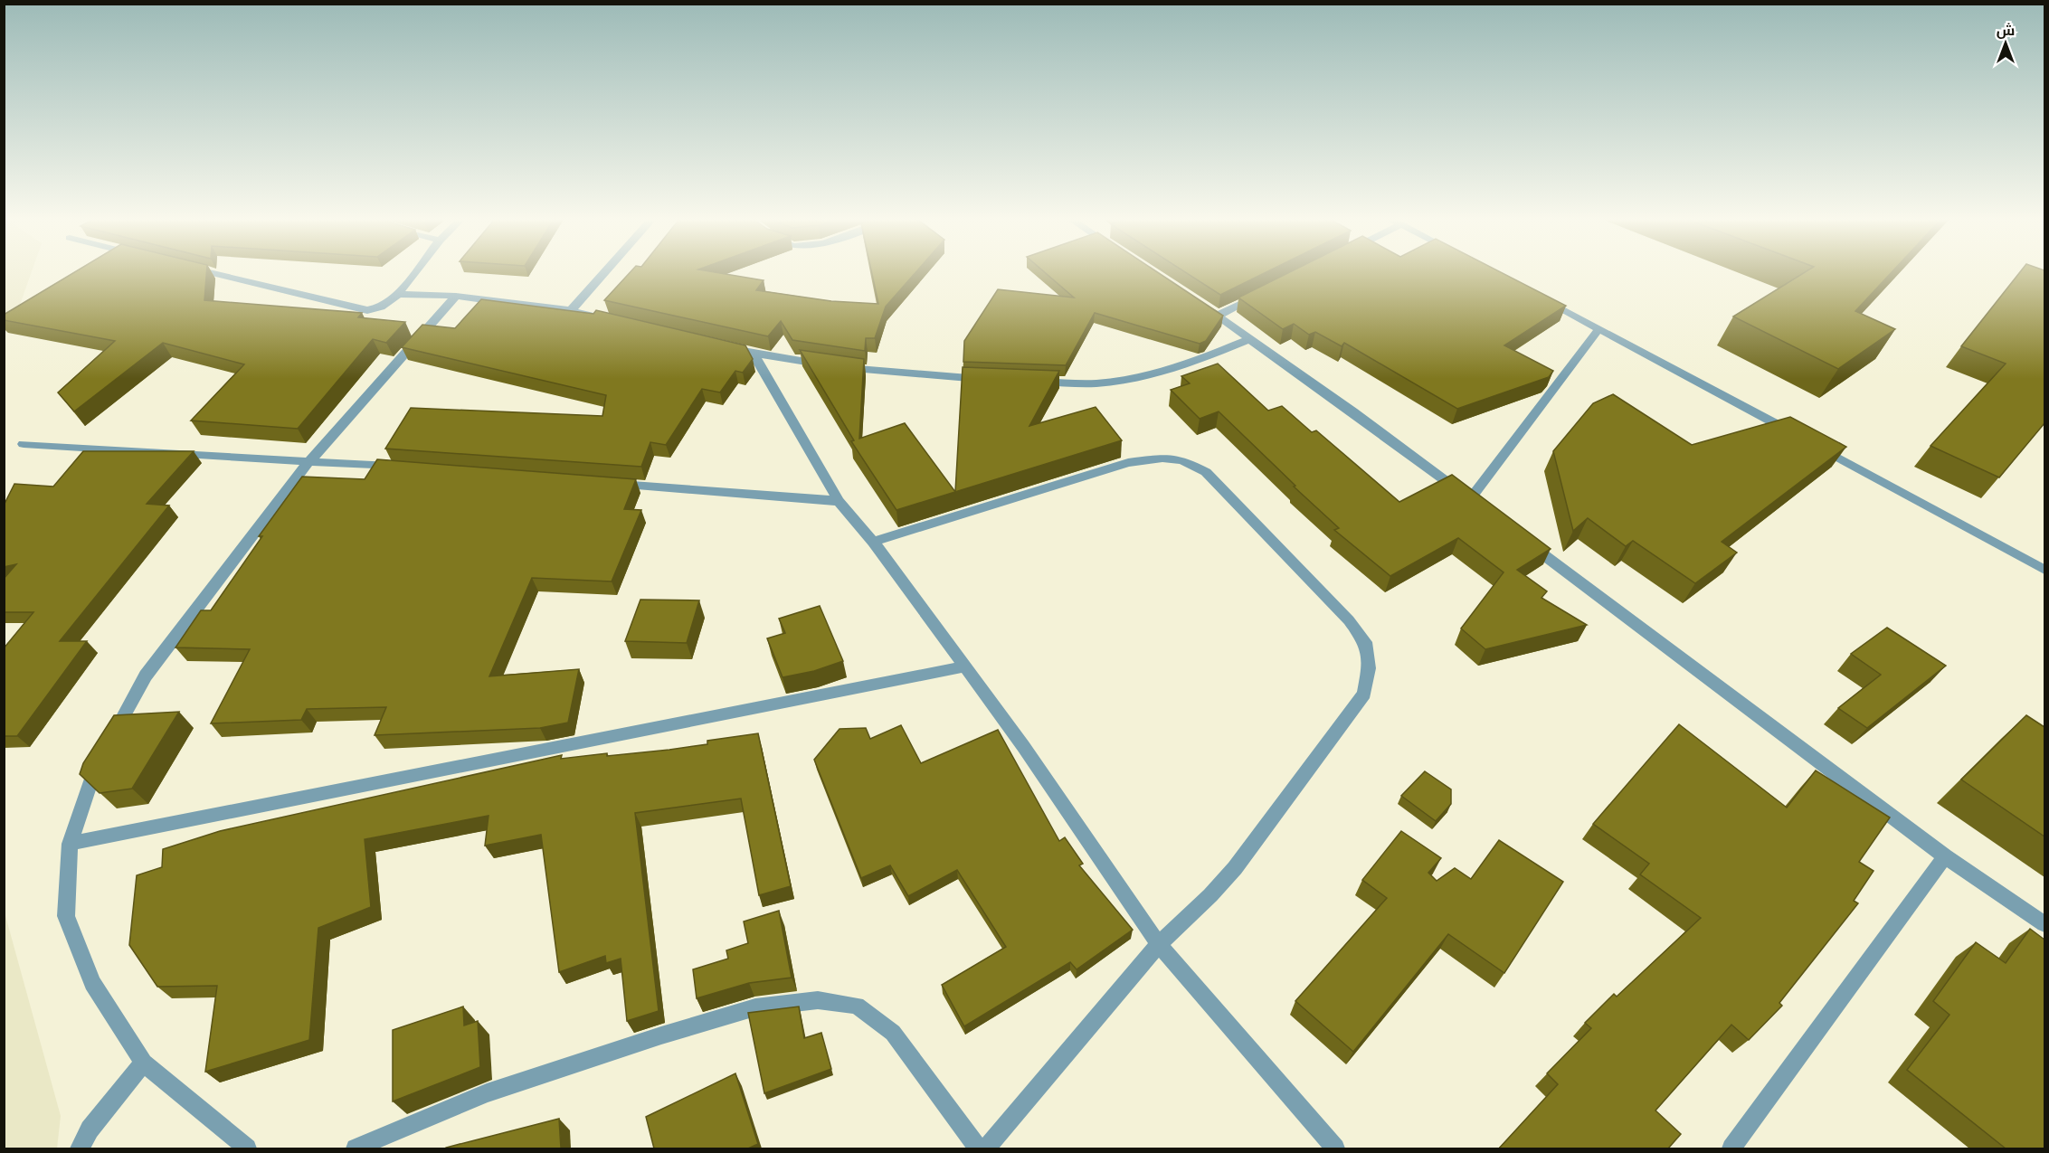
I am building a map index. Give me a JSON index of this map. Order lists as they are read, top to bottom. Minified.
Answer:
{"north":"top"}
